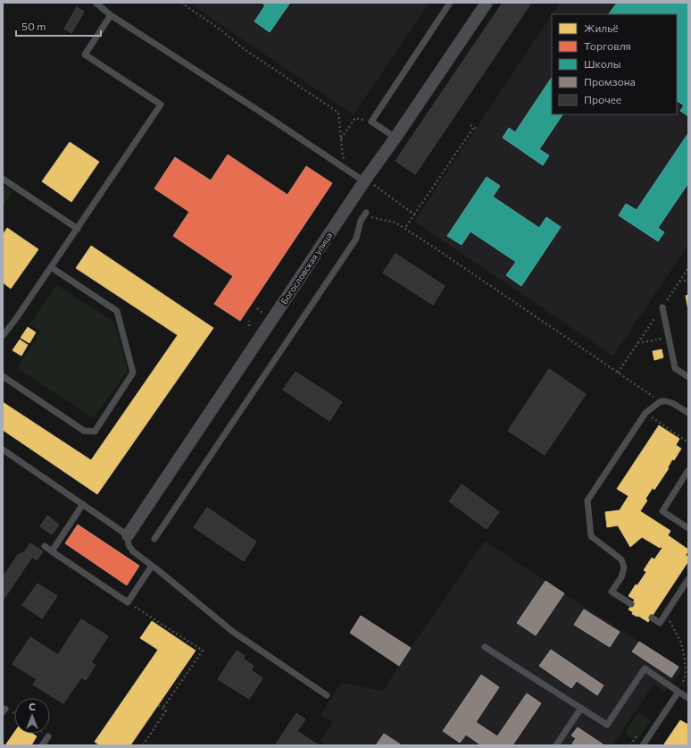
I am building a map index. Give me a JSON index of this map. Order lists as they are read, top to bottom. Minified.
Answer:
{"streets":{"street":["Богословская улица"]},"legend":["Жильё","Торговля","Школы","Промзона","Прочее"],"scale_bar":"50 m","north":"top"}
